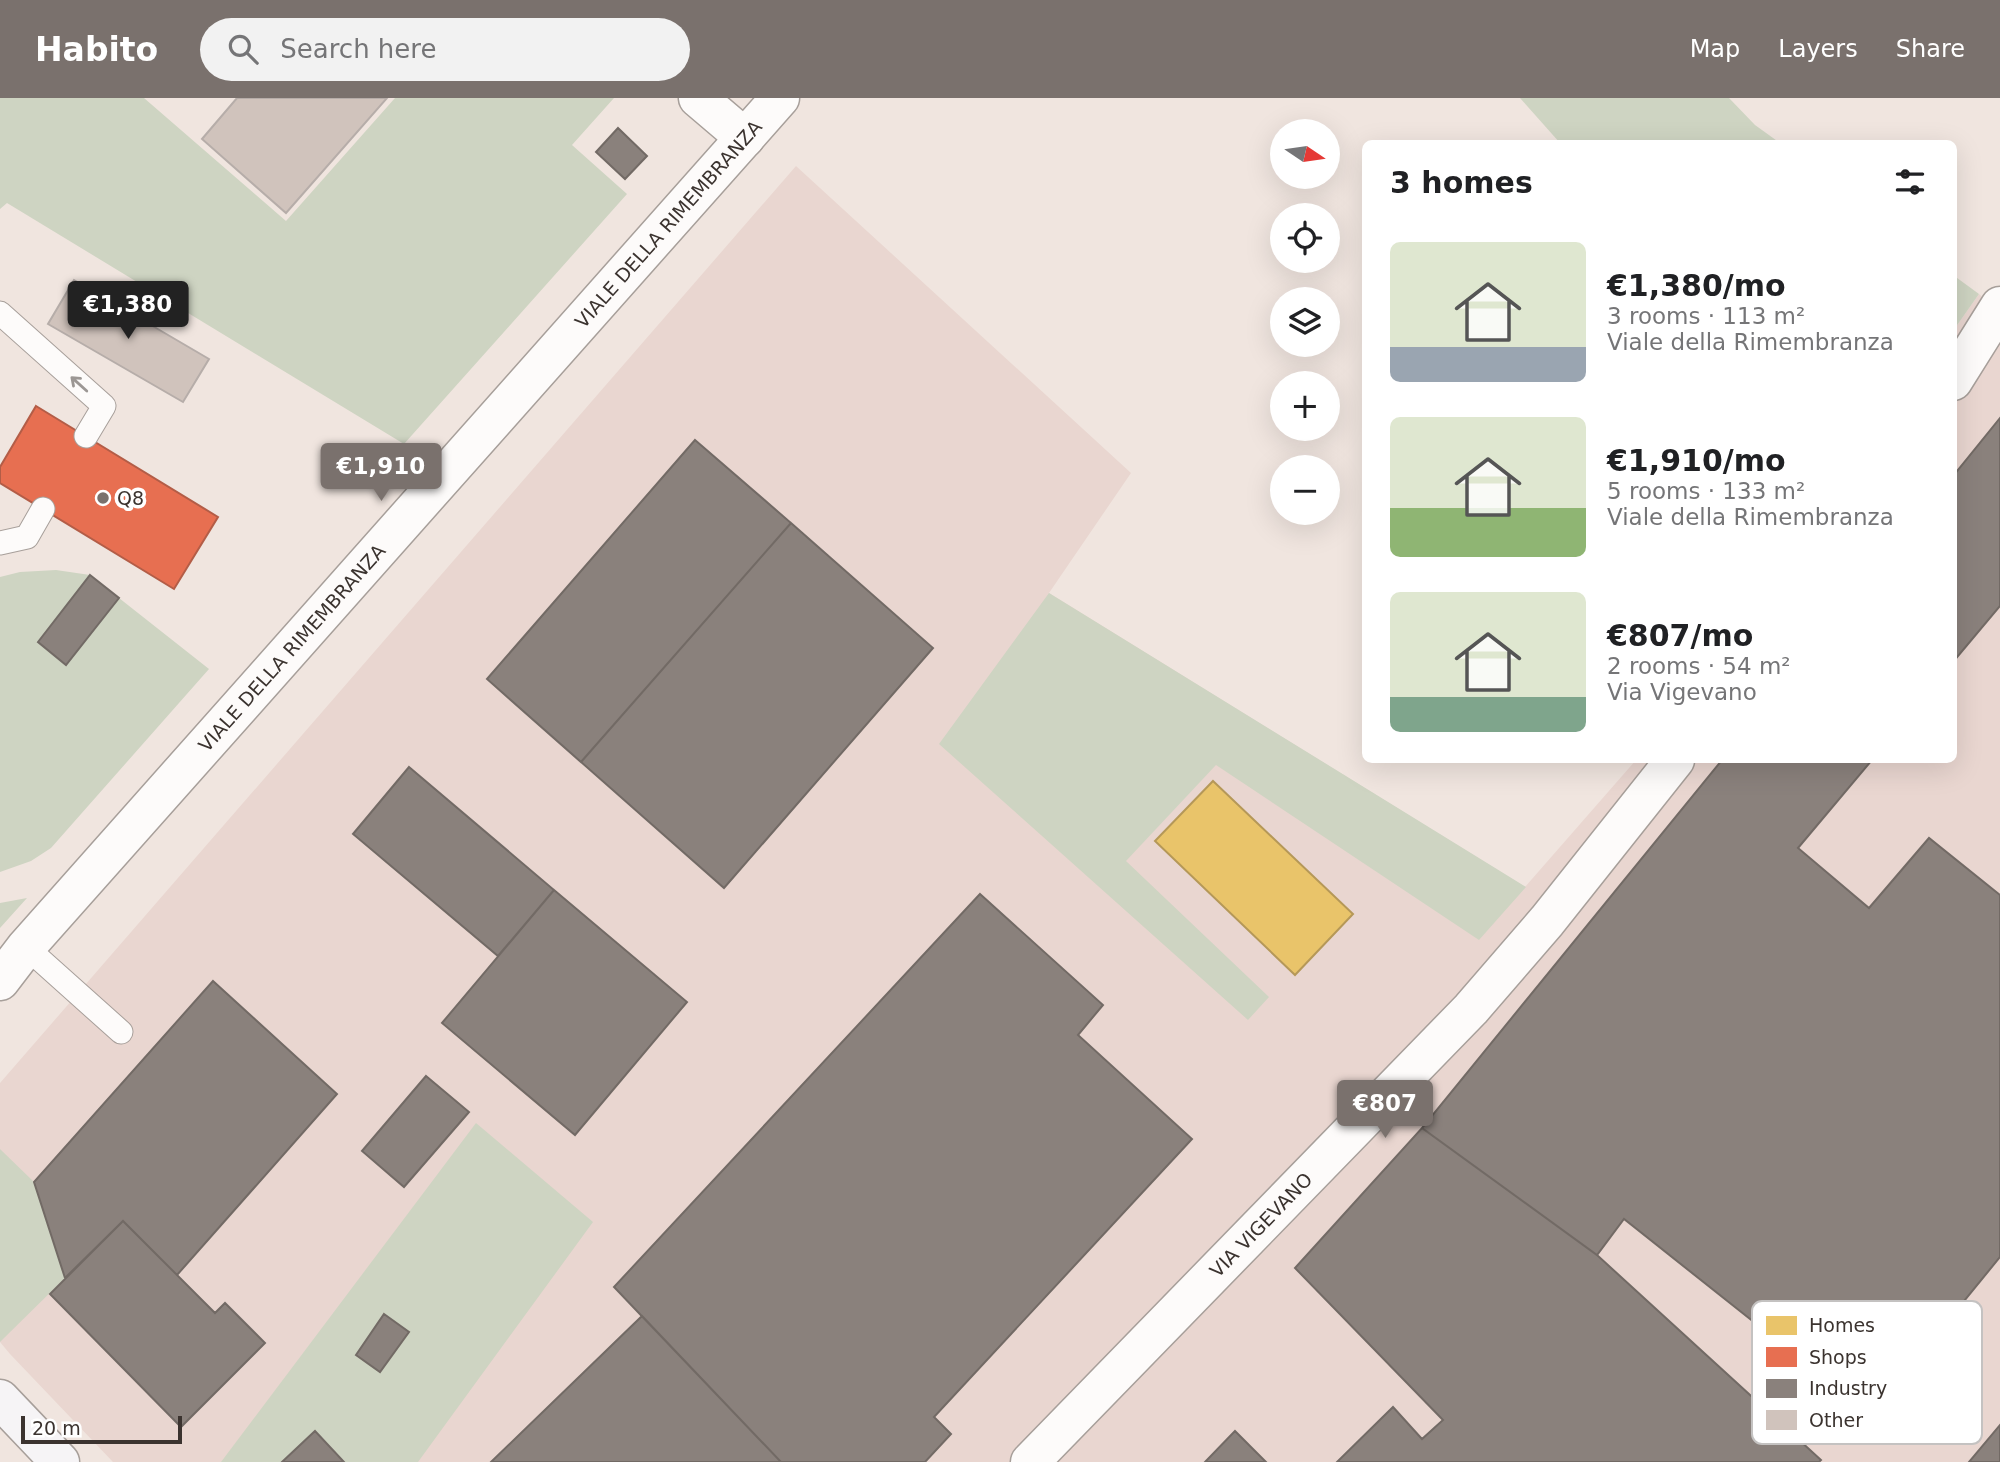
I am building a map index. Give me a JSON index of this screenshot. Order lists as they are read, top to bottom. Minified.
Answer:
{"streets":{"street":["VIALE DELLA RIMEMBRANZA","VIA VIGEVANO"]},"places":["Q8"],"legend":["Homes","Shops","Industry","Other"],"scale_bar":"20 m","north":"right","page":{"header":"Habito","search":"Search here","nav":["Map","Layers","Share"],"map_buttons":["+","−"],"heading":"3 homes","list":[{"name":"€1,380/mo","note":"3 rooms · 113 m² · Viale della Rimembranza"},{"name":"€1,910/mo","note":"5 rooms · 133 m² · Viale della Rimembranza"},{"name":"€807/mo","note":"2 rooms · 54 m² · Via Vigevano"}],"price":["€1,380","€1,910","€807"],"scale":"20 m"}}
